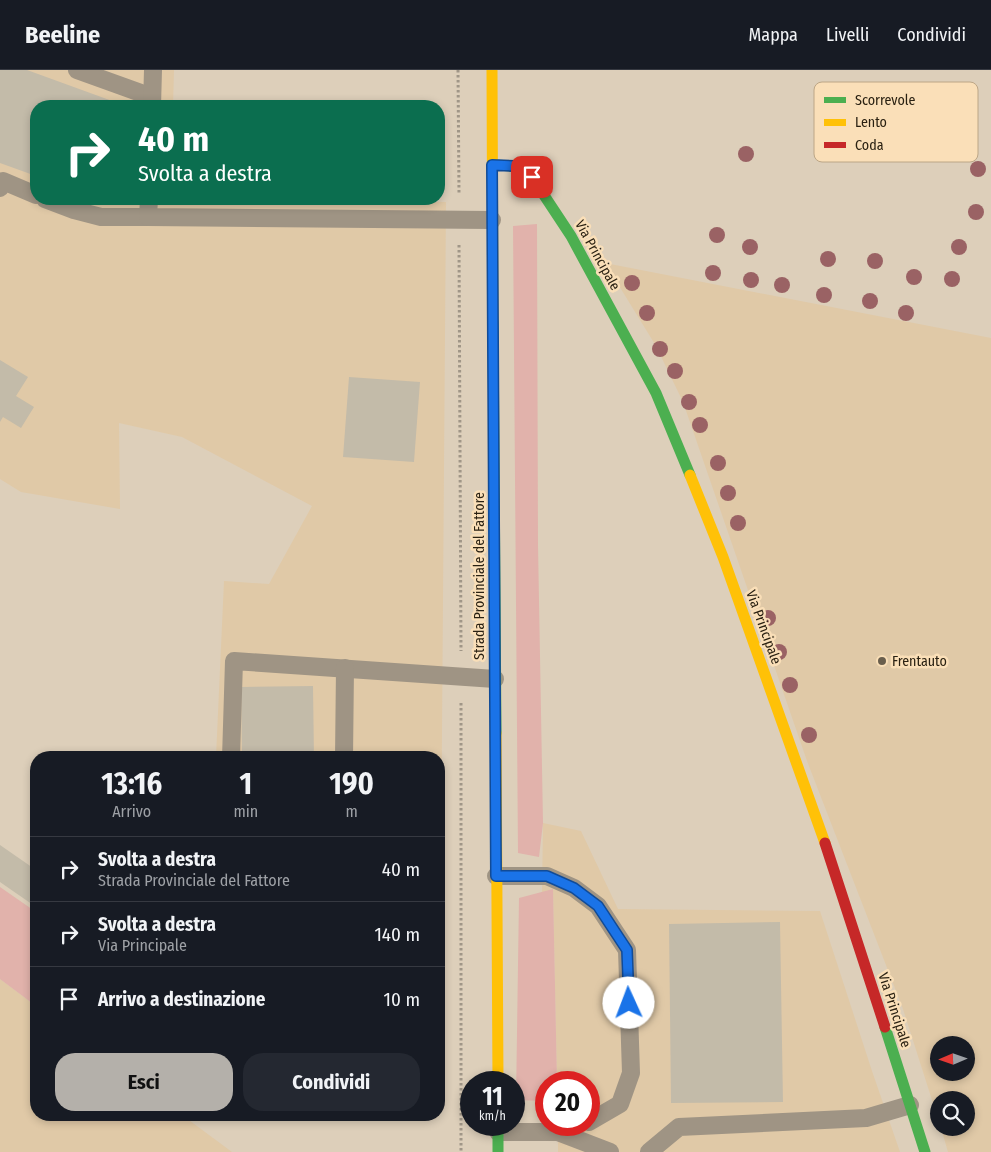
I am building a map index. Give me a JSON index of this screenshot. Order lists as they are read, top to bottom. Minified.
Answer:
{"streets":{"street":["Via Principale","Strada Provinciale del Fattore"]},"crossings":[["Via Principale","Strada Provinciale del Fattore"]],"places":["Frentauto"],"legend":["Scorrevole","Lento","Coda"],"north":"left","page":{"header":"Beeline","nav":["Mappa","Livelli","Condividi"],"turn":["40 m","Svolta a destra"],"eta":["13:16","Arrivo","1","min","190","m"],"list":[{"name":"Svolta a destra","note":"Strada Provinciale del Fattore","value":"40 m"},{"name":"Svolta a destra","note":"Via Principale","value":"140 m"},{"name":"Arrivo a destinazione","value":"10 m"}],"buttons":["Esci","Condividi"],"speed":"11 km/h","limit":"20"}}
